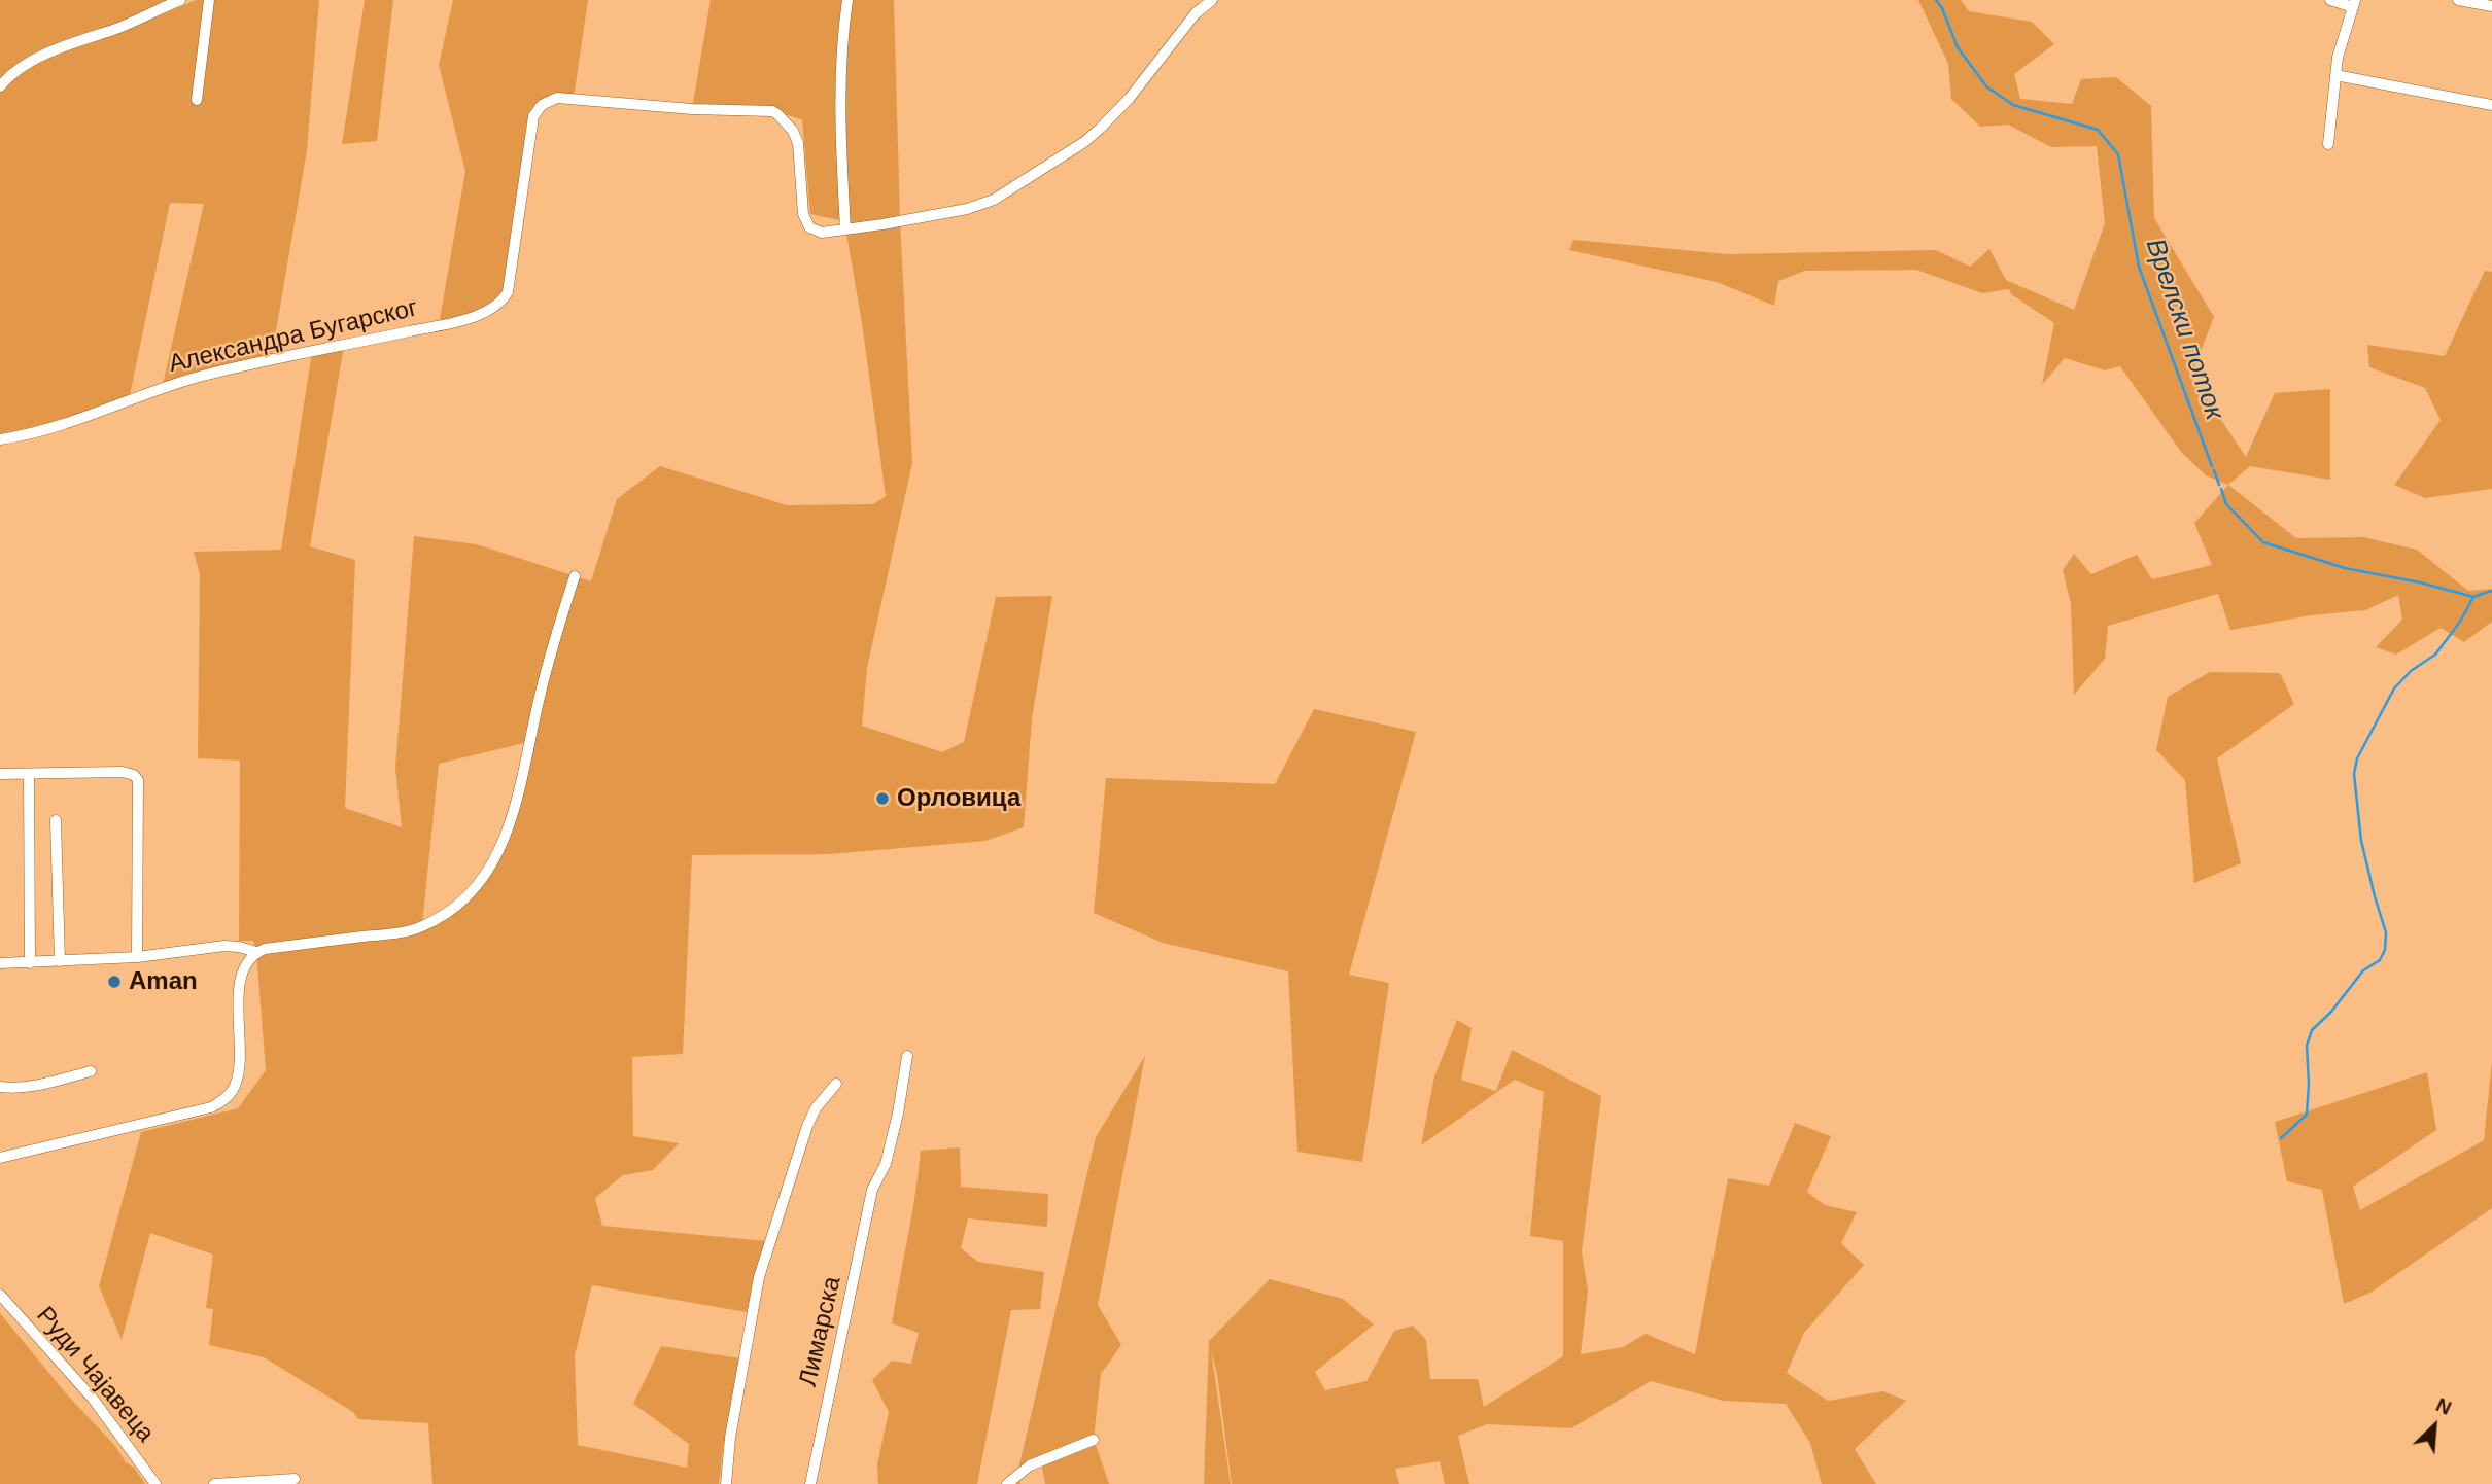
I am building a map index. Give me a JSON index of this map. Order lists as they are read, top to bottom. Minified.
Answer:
{"streets":{"street":["Александра Бугарског","Лимарска","Руди Чајавеца"]},"water":["Врелски поток"],"places":["Орловица","Aman"],"north":"top right"}
